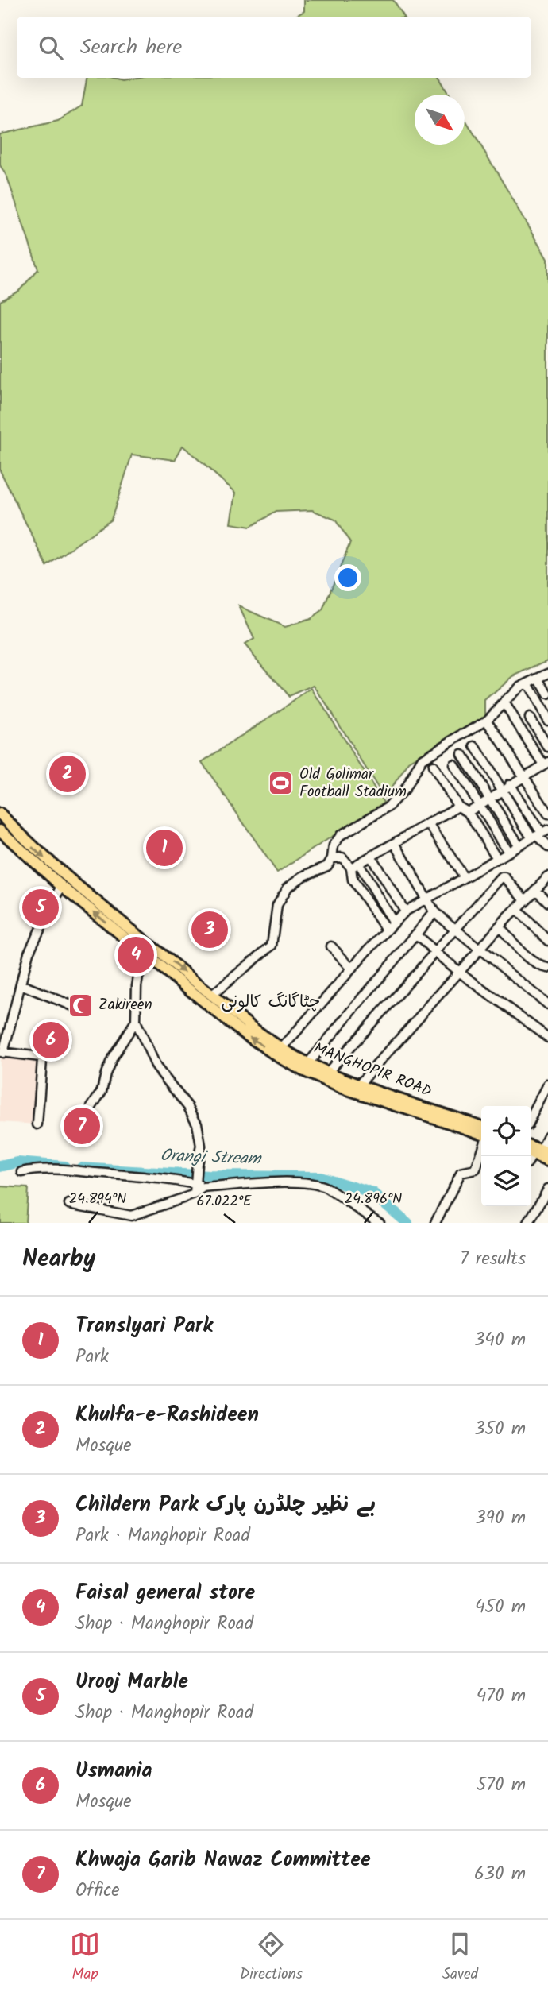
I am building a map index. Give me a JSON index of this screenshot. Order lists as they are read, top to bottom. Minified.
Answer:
{"streets":{"main road":["MANGHOPIR ROAD"]},"districts":["چٹاگانگ کالونی"],"water":["Orangi Stream"],"places":{"sports":["Old Golimar Football Stadium"],"mosque":["Zakireen"]},"north":"bottom right","page":{"search":"Search here","pins":["2","1","5","3","4","6","7"],"heading":["Nearby","7 results"],"list":[{"mark":"1","name":"Translyari Park","note":"Park","value":"340 m"},{"mark":"2","name":"Khulfa-e-Rashideen","note":"Mosque","value":"350 m"},{"mark":"3","name":"Childern Park بے نظیر چلڈرن پارک","note":"Park · Manghopir Road","value":"390 m"},{"mark":"4","name":"Faisal general store","note":"Shop · Manghopir Road","value":"450 m"},{"mark":"5","name":"Urooj Marble","note":"Shop · Manghopir Road","value":"470 m"},{"mark":"6","name":"Usmania","note":"Mosque","value":"570 m"},{"mark":"7","name":"Khwaja Garib Nawaz Committee","note":"Office","value":"630 m"}],"nav":["Map","Directions","Saved"]},"coordinates":["24.894°N","24.896°N","67.022°E"]}
